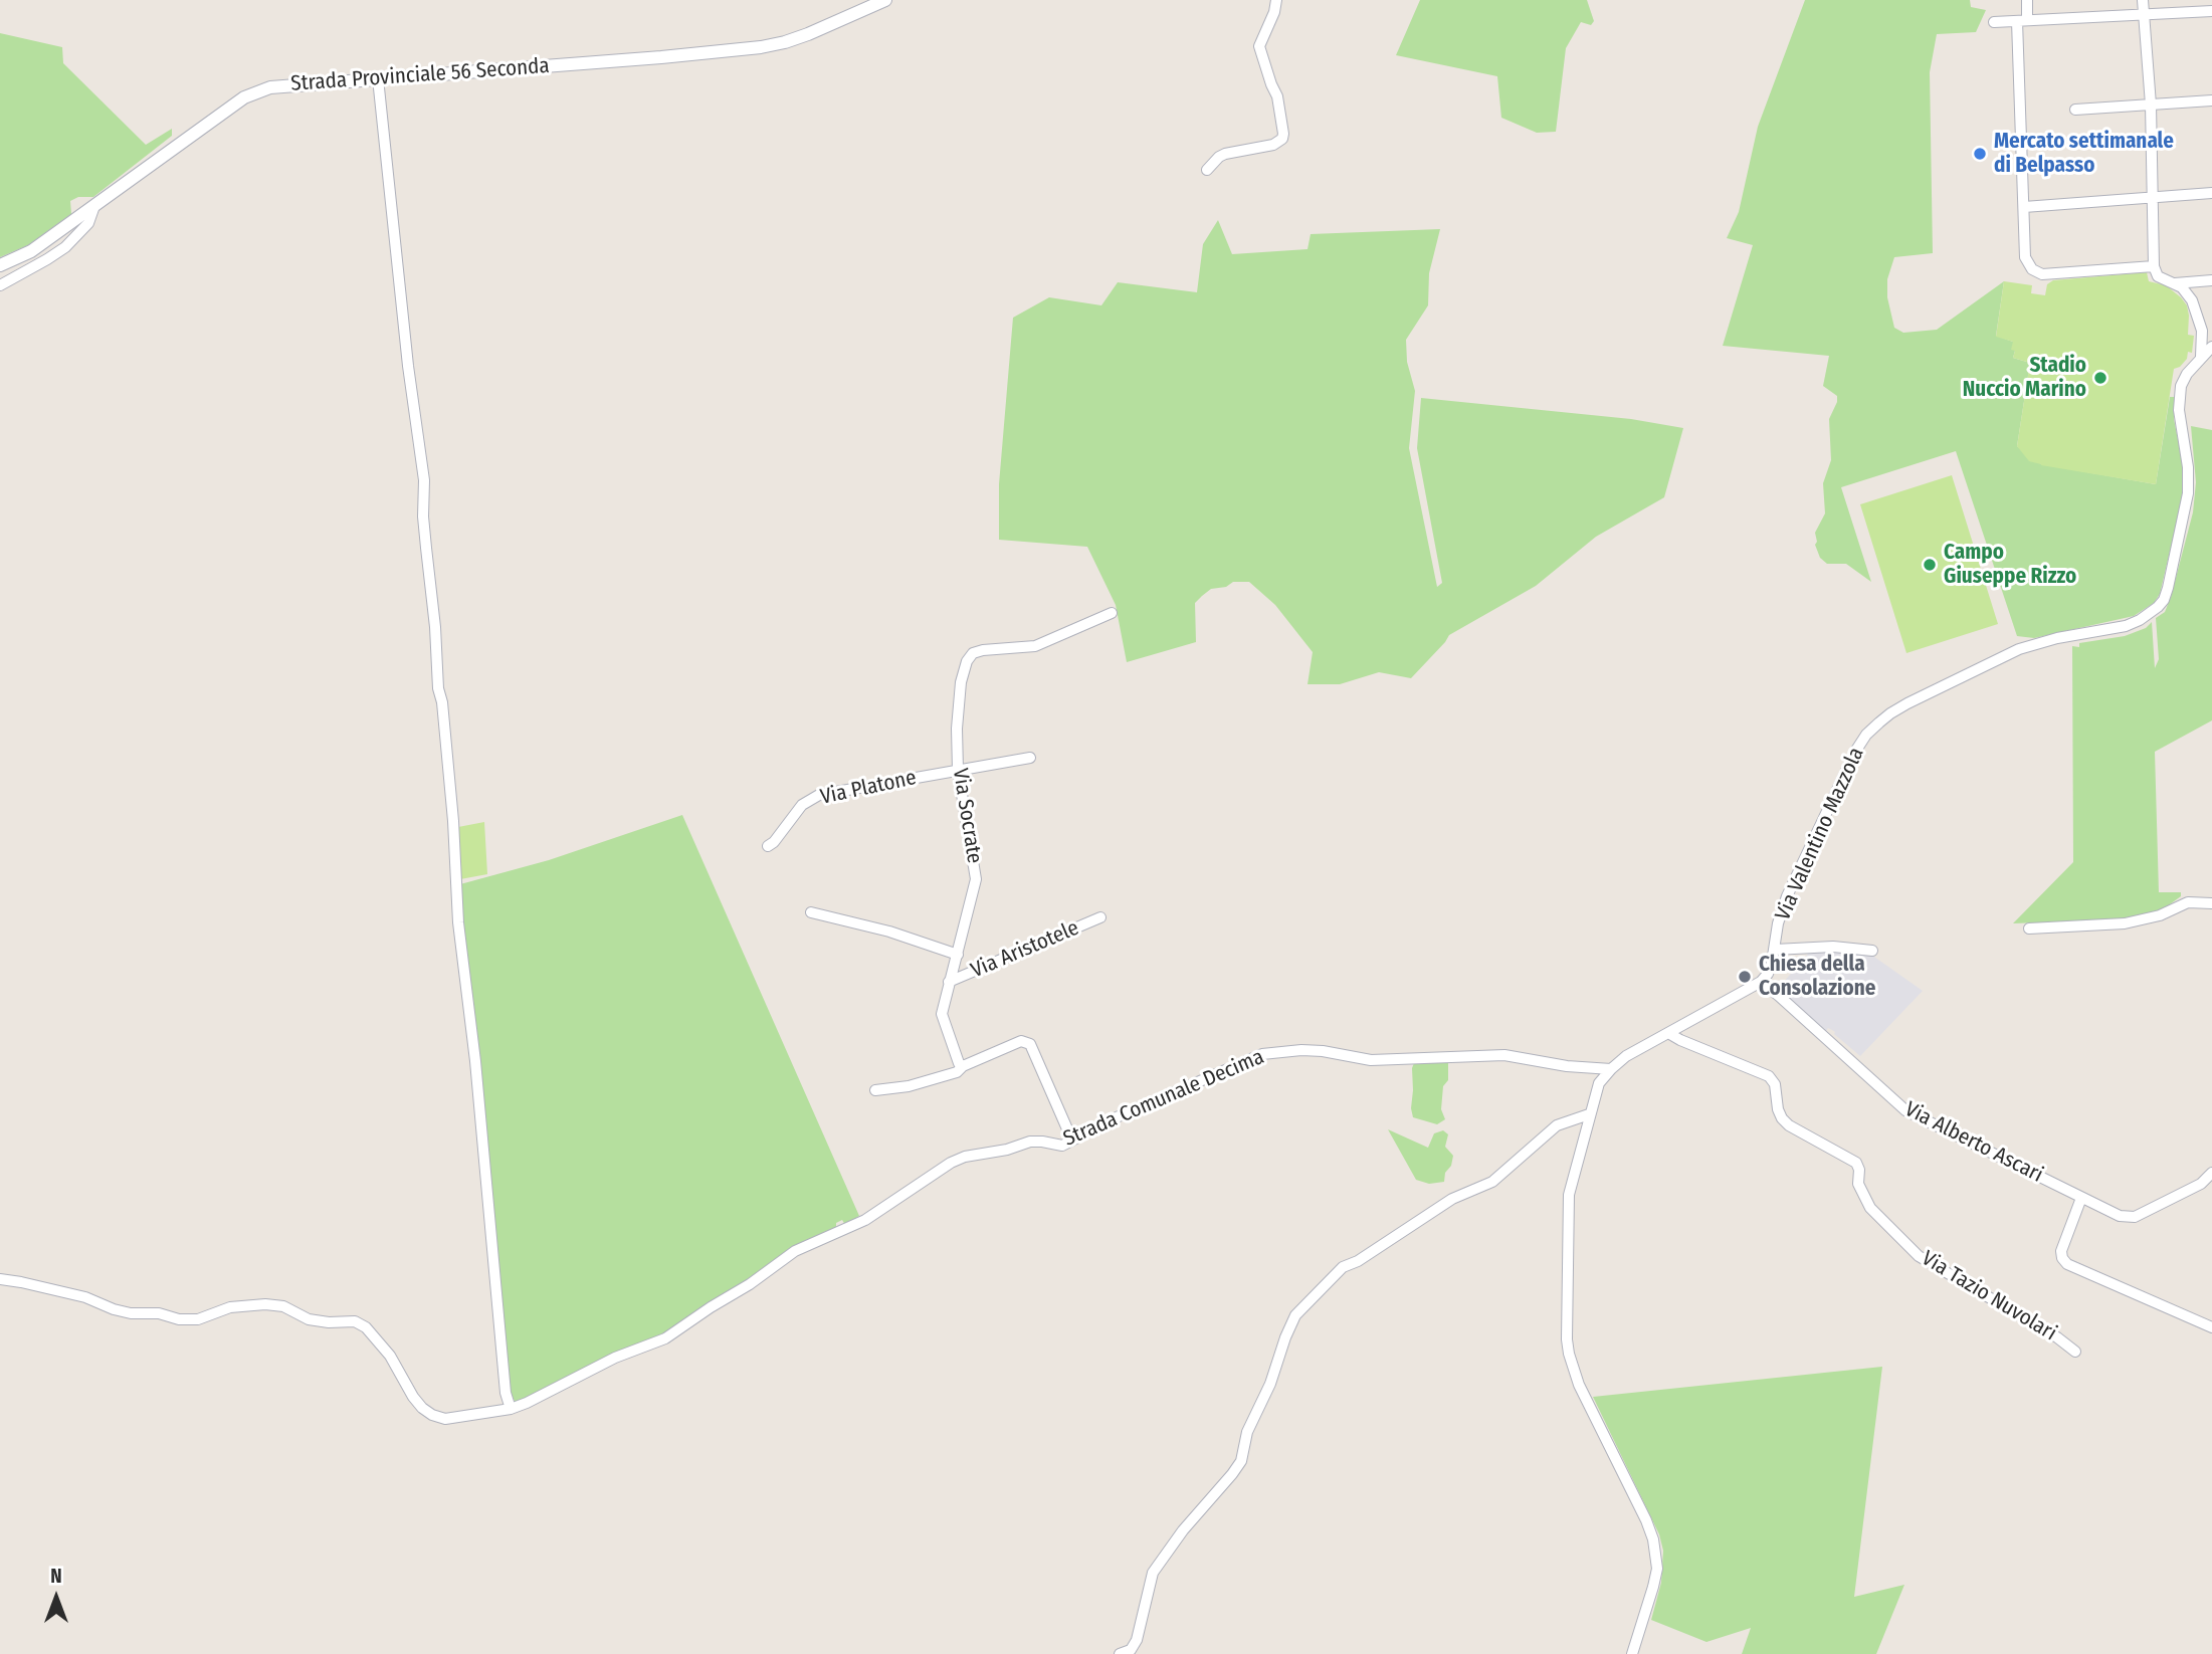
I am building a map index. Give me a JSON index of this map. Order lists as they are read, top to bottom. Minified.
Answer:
{"streets":{"street":["Strada Provinciale 56 Seconda","Via Platone","Via Socrate","Via Valentino Mazzola","Via Aristotele","Strada Comunale Decima","Via Alberto Ascari","Via Tazio Nuvolari"]},"crossings":[["Via Platone","Via Socrate"],["Via Socrate","Via Aristotele"],["Via Valentino Mazzola","Via Alberto Ascari"]],"places":["Mercato settimanale di Belpasso","Stadio Nuccio Marino","Campo Giuseppe Rizzo","Chiesa della Consolazione"],"north":"top"}
